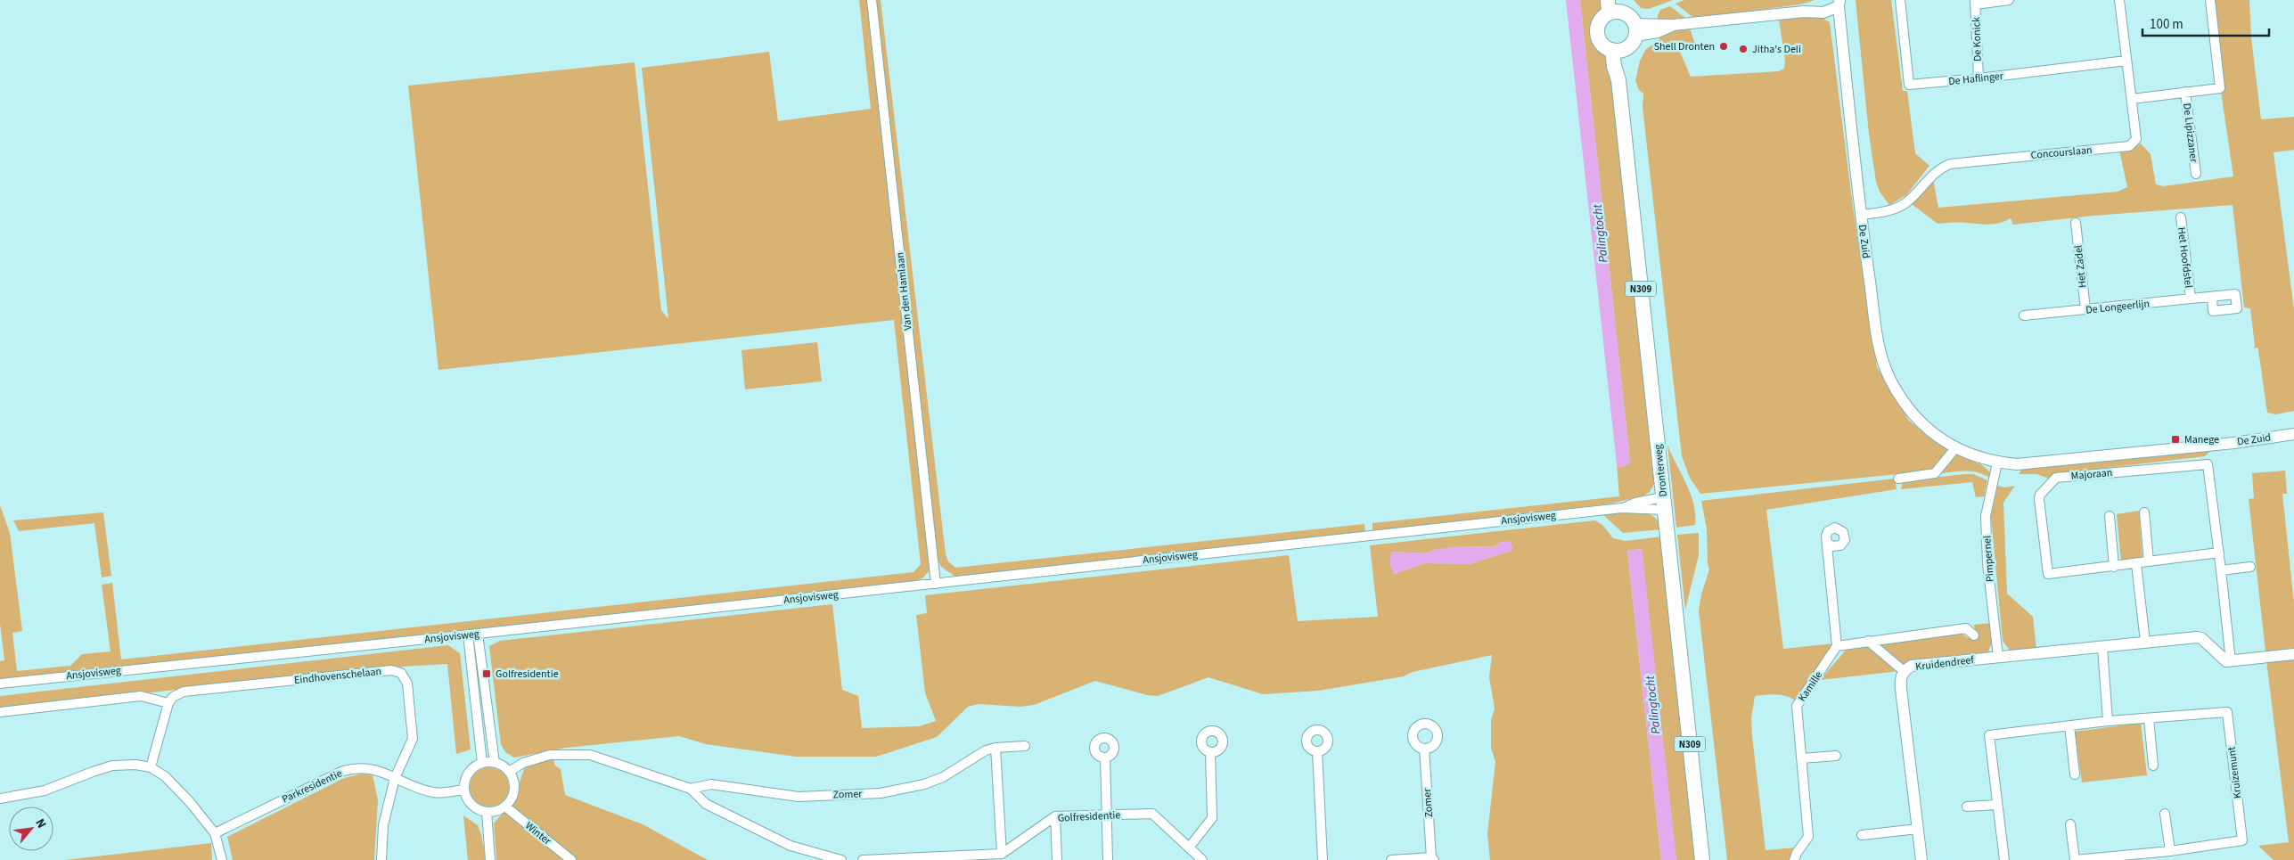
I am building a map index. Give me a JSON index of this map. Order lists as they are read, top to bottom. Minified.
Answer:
{"streets":{"main road":["N309","Dronterweg"],"street":["De Konick","De Haflinger","De Lipizzaner","Concourslaan","De Zuid","Het Hoofdstel","Het Zadel","Van den Hamlaan","De Longeerlijn","Majoraan","Ansjovisweg","Pimpernel","Kruidendreef","Eindhovenschelaan","Kamille","Kruizemunt","Parkresidentie","Zomer","Golfresidentie","Winter"]},"crossings":[["De Konick","De Haflinger"],["De Haflinger","Concourslaan"],["De Lipizzaner","Concourslaan"],["Concourslaan","De Zuid"],["De Zuid","Dronterweg"],["De Zuid","Pimpernel"],["Het Hoofdstel","De Longeerlijn"],["Het Zadel","De Longeerlijn"],["Van den Hamlaan","Ansjovisweg"],["Dronterweg","Ansjovisweg"],["Pimpernel","Kruidendreef"],["Eindhovenschelaan","Parkresidentie"],["Parkresidentie","Winter"]],"water":["Palingtocht"],"places":{"other":["Shell Dronten","Jitha's Deli"],"transit":["Manege","Golfresidentie"]},"scale_bar":"100 m","north":"top right"}
